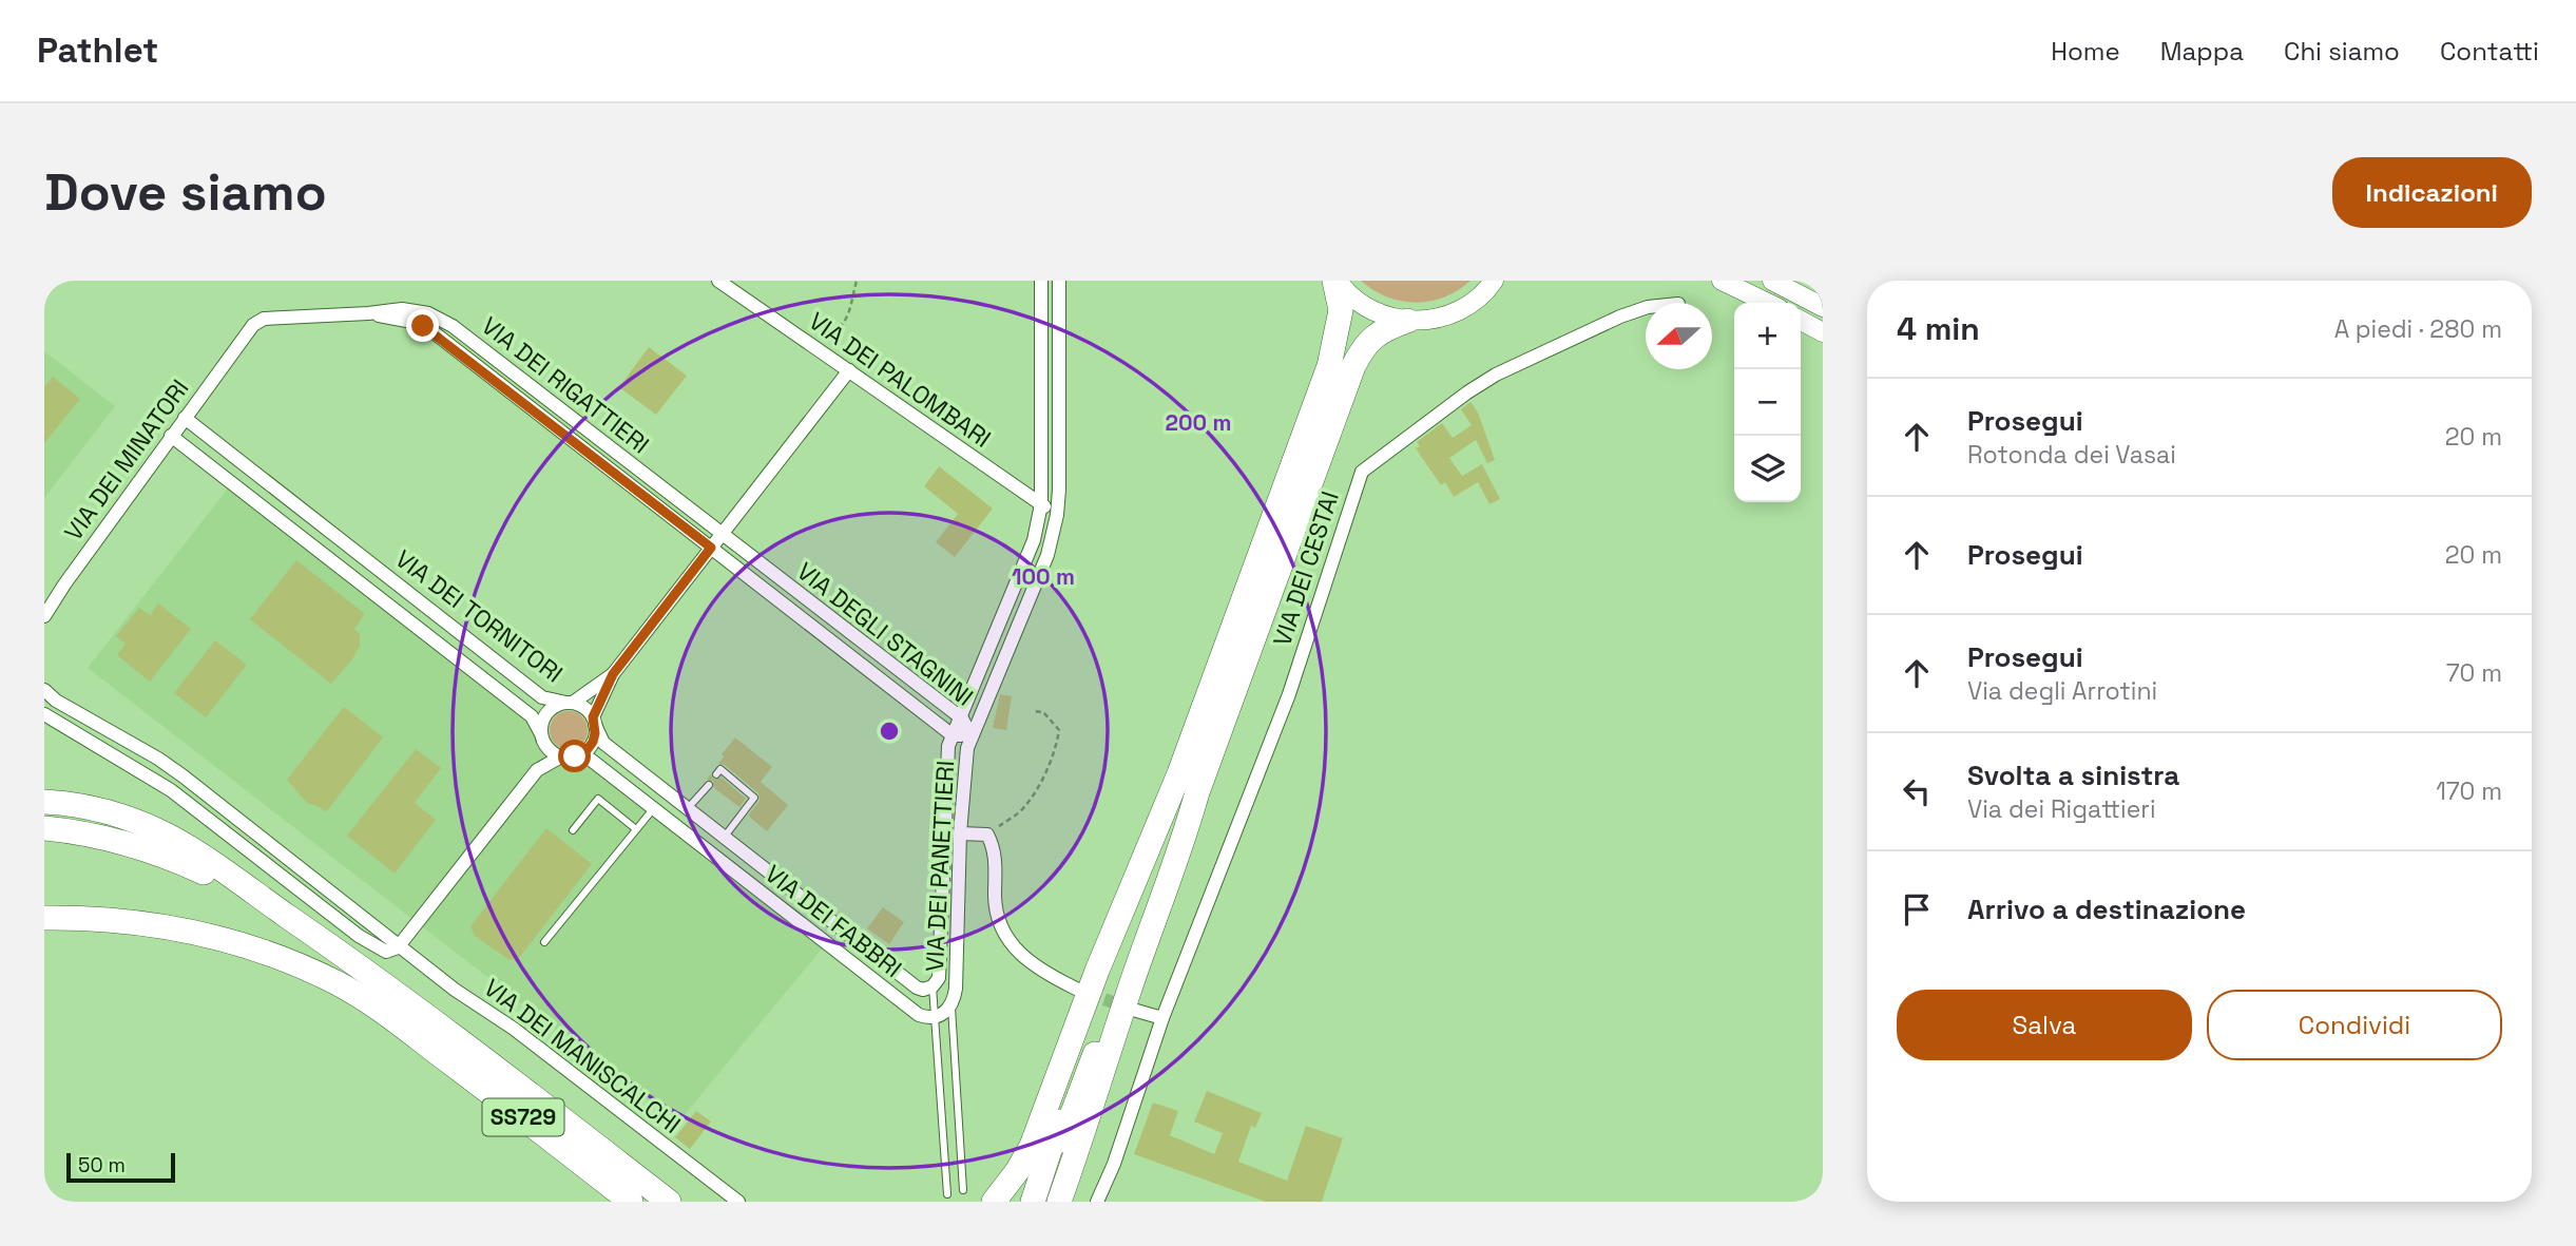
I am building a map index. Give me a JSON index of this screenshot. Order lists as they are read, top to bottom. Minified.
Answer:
{"streets":{"highway":["SS729"],"street":["VIA DEI PALOMBARI","VIA DEI RIGATTIERI","VIA DEI MINATORI","VIA DEI CESTAI","VIA DEI TORNITORI","VIA DEGLI STAGNINI","VIA DEI PANETTIERI","VIA DEI FABBRI","VIA DEI MANISCALCHI"]},"crossings":[["VIA DEI PALOMBARI","VIA DEI PANETTIERI"],["VIA DEI RIGATTIERI","VIA DEI MINATORI"],["VIA DEI RIGATTIERI","VIA DEGLI STAGNINI"],["VIA DEI MINATORI","VIA DEI TORNITORI"],["VIA DEI TORNITORI","VIA DEI FABBRI"],["VIA DEGLI STAGNINI","VIA DEI PANETTIERI"],["VIA DEI PANETTIERI","VIA DEI FABBRI"]],"scale_bar":"50 m","north":"left","page":{"header":"Pathlet","nav":["Home","Mappa","Chi siamo","Contatti"],"buttons":["Indicazioni",["Salva","Condividi"]],"title":"Dove siamo","heading":["4 min","A piedi · 280 m"],"map_buttons":["+","−"],"list":[["Prosegui","Rotonda dei Vasai","20 m"],["Prosegui","20 m"],["Prosegui","Via degli Arrotini","70 m"],["Svolta a sinistra","Via dei Rigattieri","170 m"],"Arrivo a destinazione"],"scale":"50 m"},"rings":["200 m","100 m"]}
